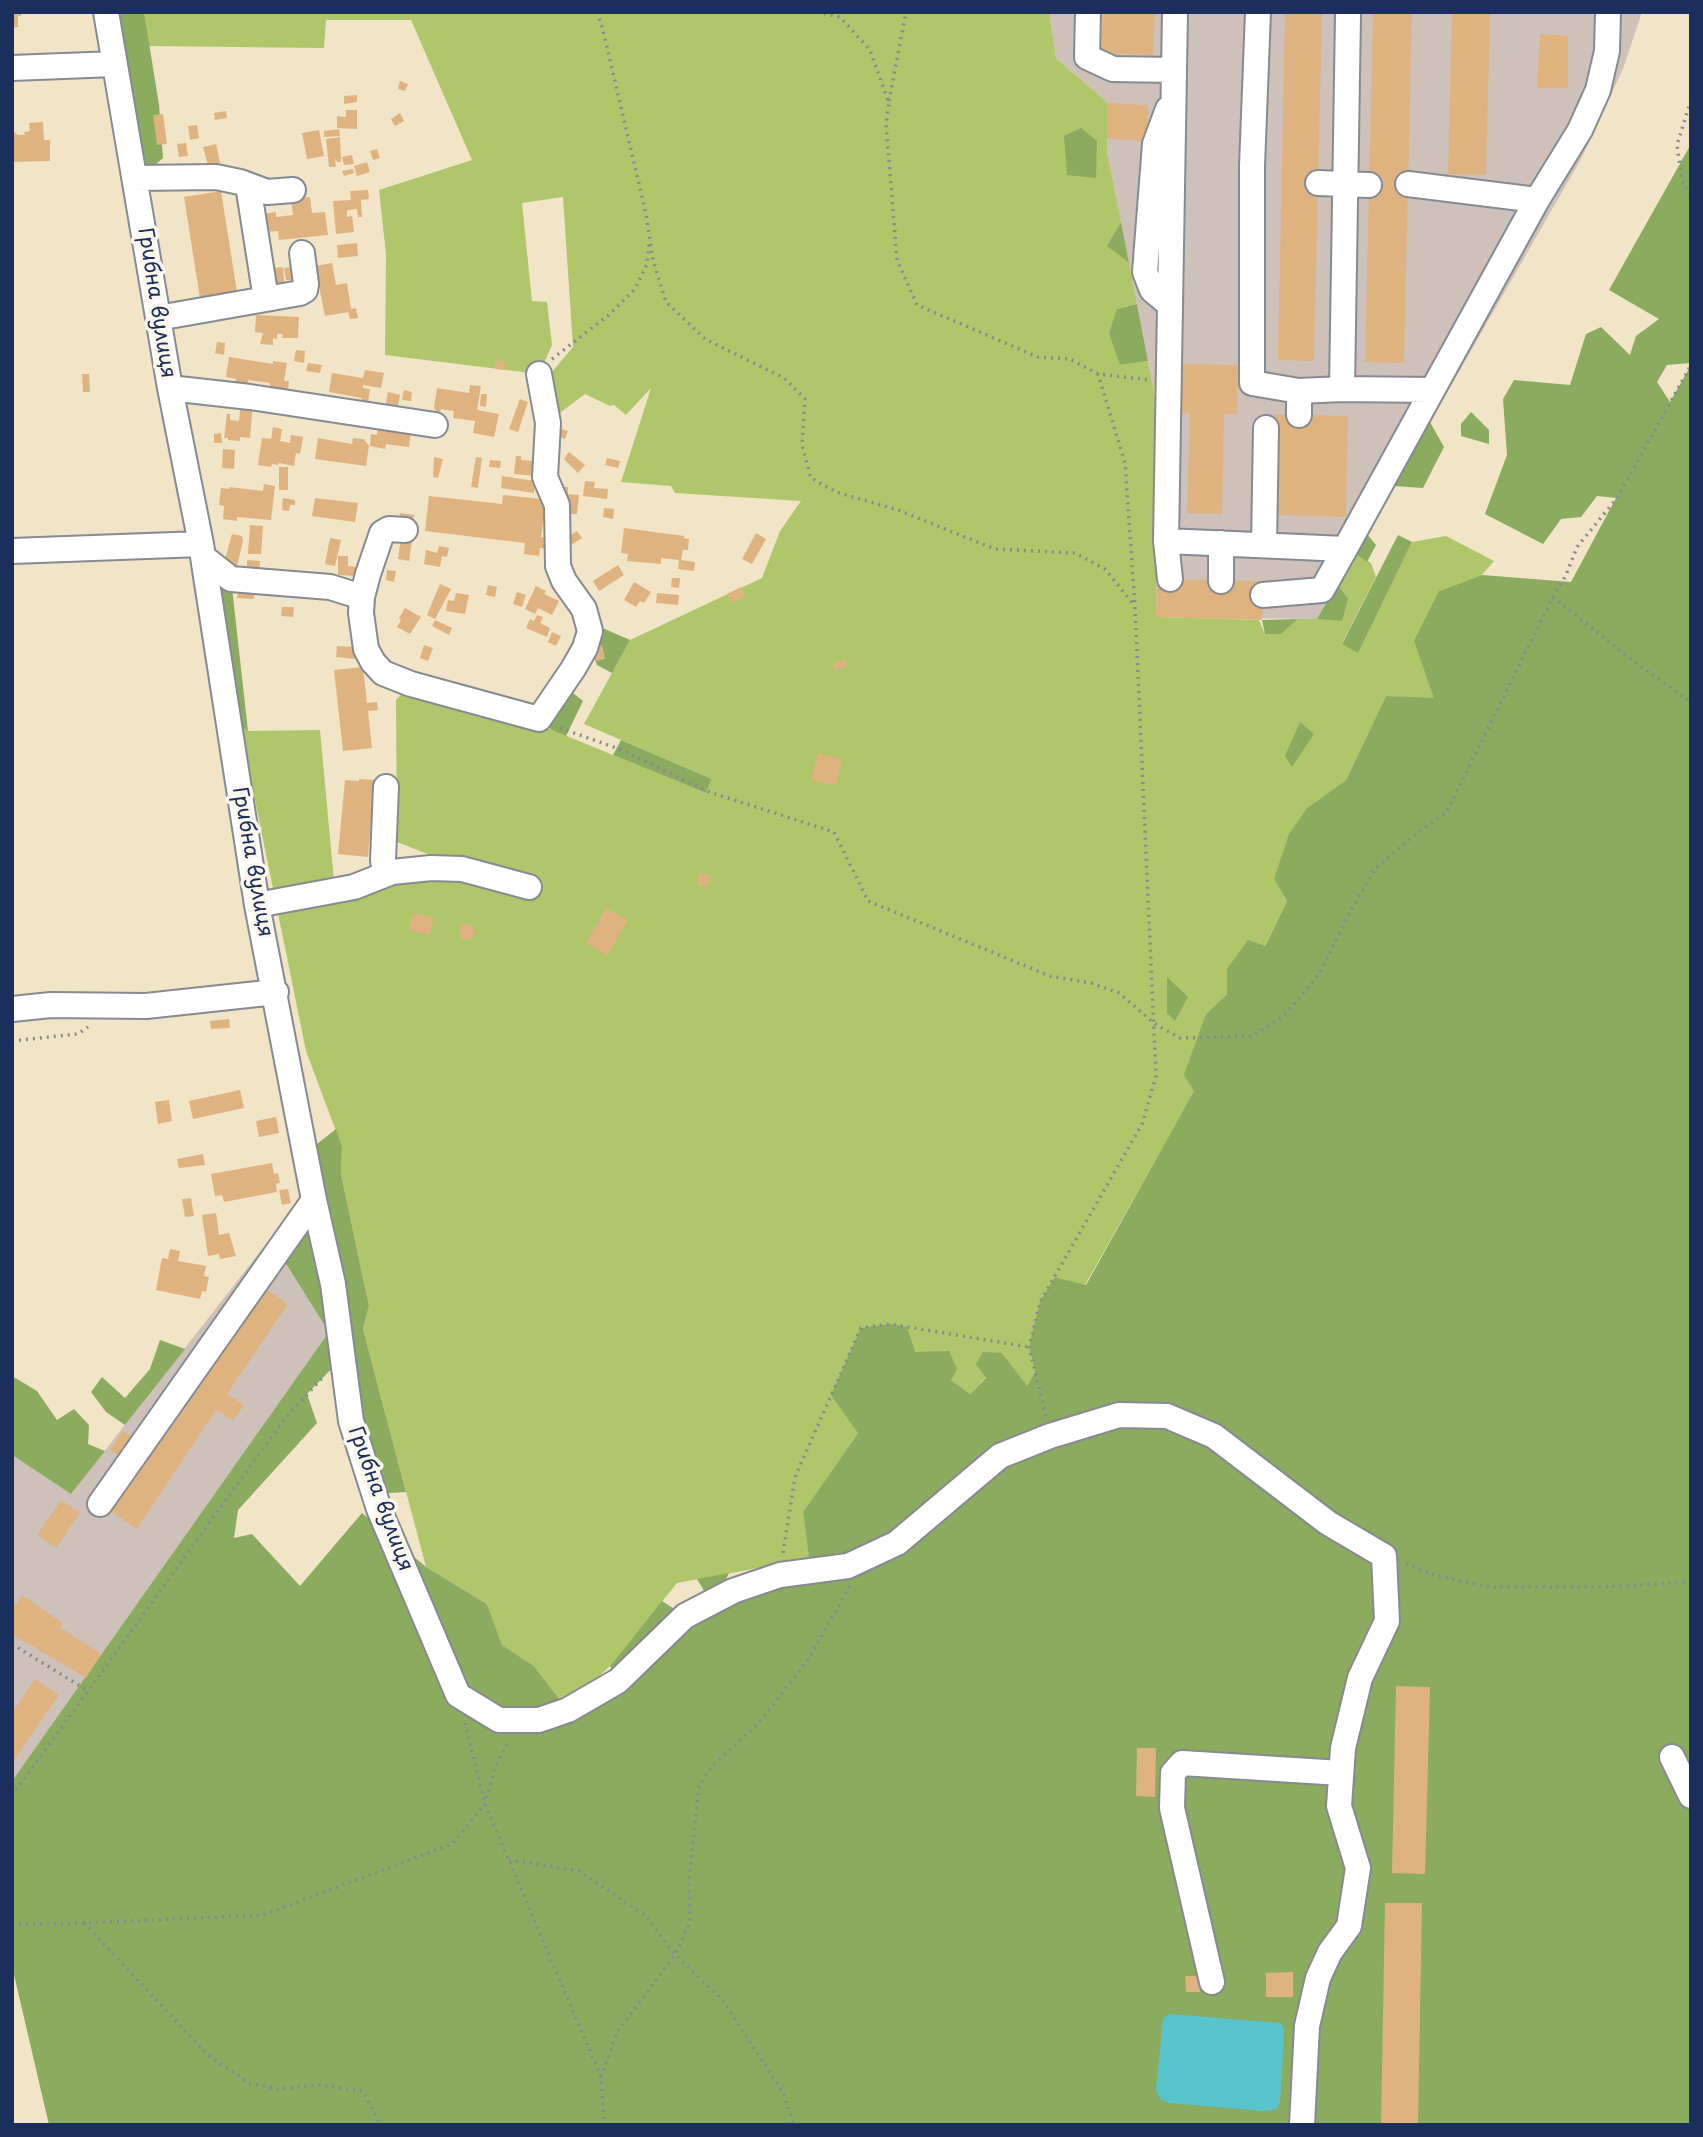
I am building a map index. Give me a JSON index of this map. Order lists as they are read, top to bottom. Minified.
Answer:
{"streets":{"street":["Грибна вулиця"]}}
